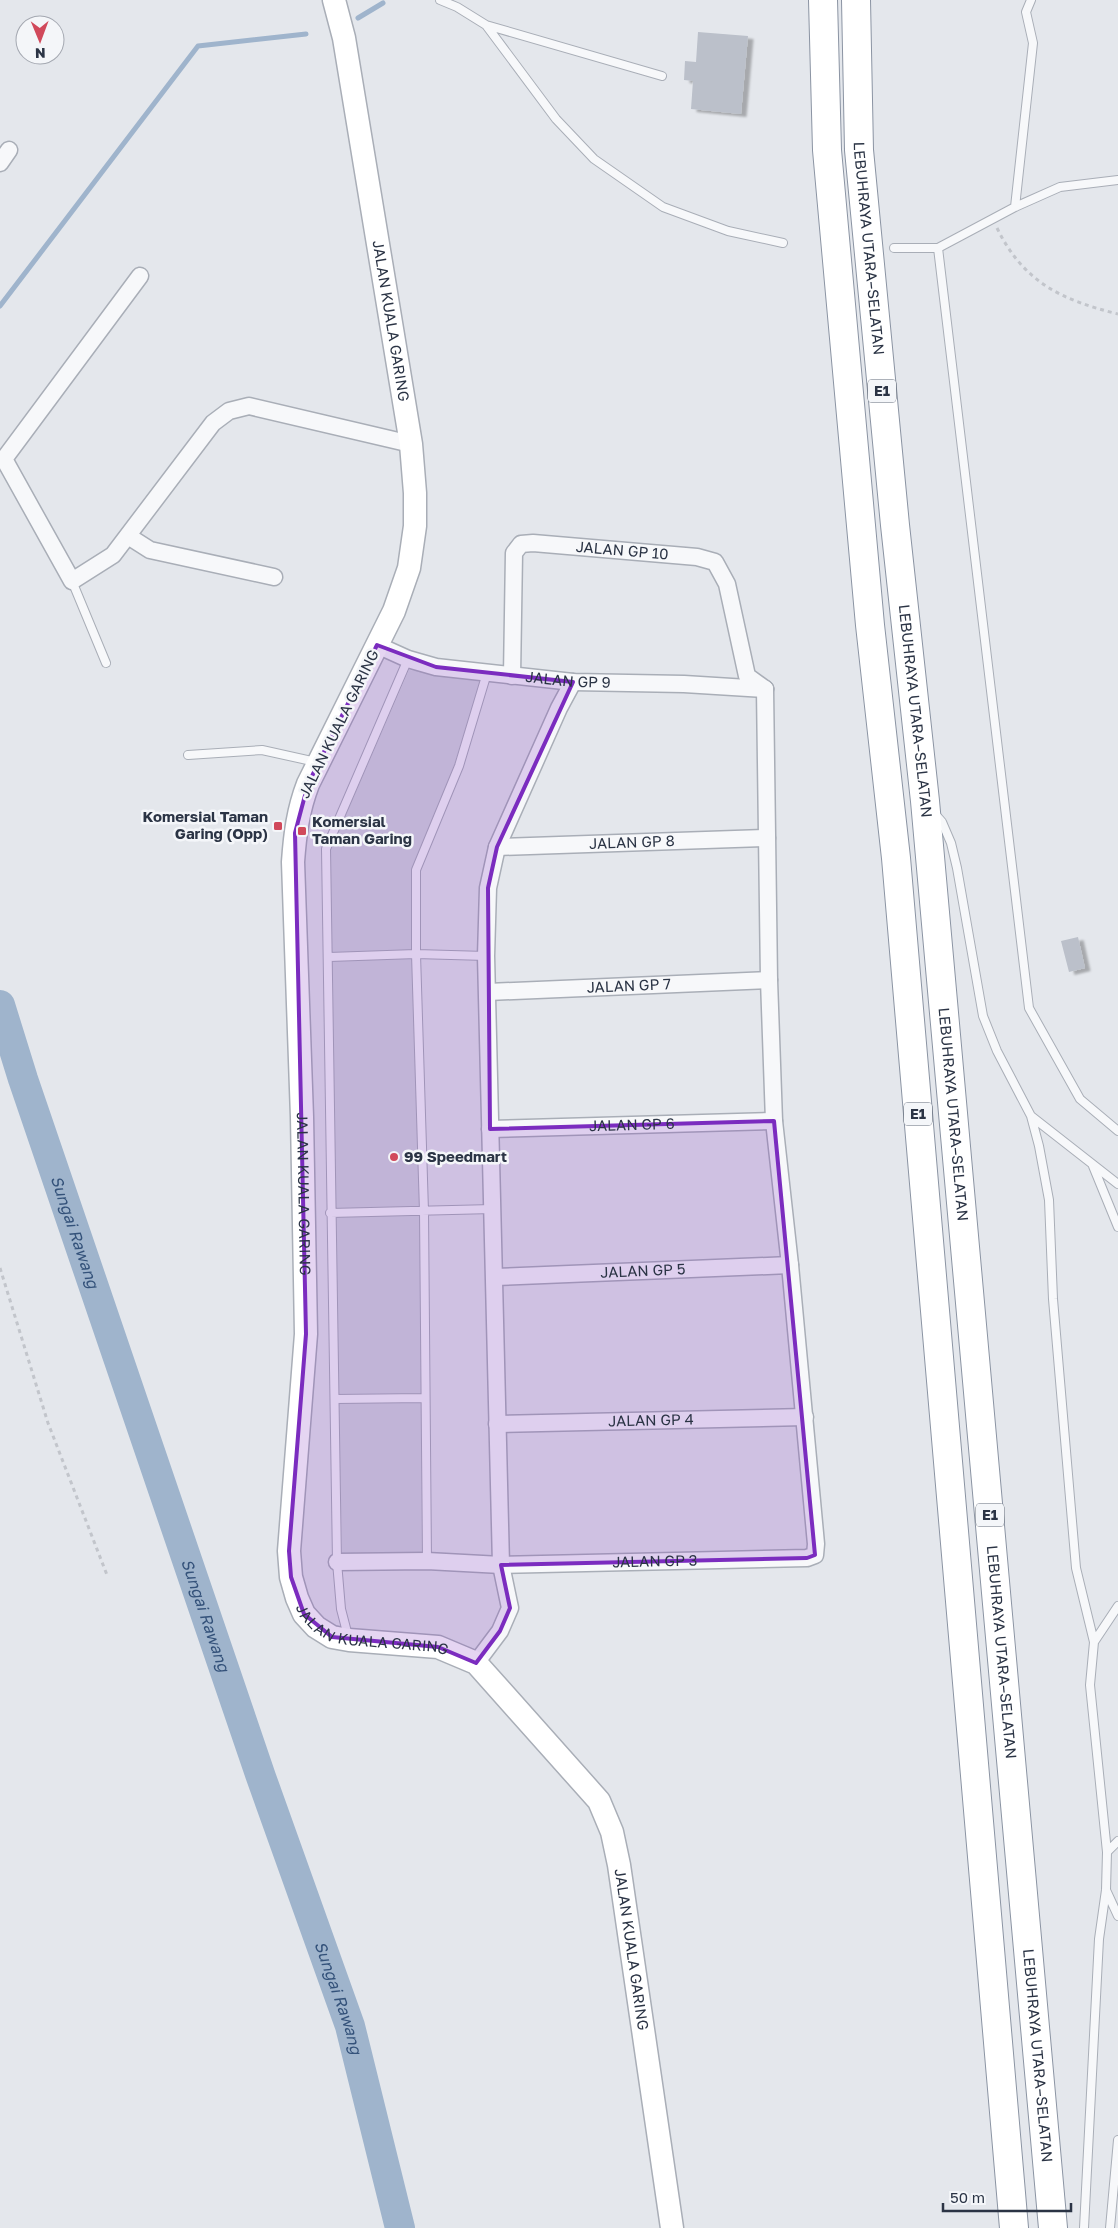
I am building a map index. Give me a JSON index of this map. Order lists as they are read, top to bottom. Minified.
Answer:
{"streets":{"highway":["LEBUHRAYA UTARA–SELATAN","E1"],"street":["JALAN KUALA GARING","JALAN GP 10","JALAN GP 9","JALAN GP 8","JALAN GP 7","JALAN GP 6","JALAN GP 5","JALAN GP 4","JALAN GP 3"]},"crossings":[["JALAN KUALA GARING","JALAN GP 9"],["JALAN GP 10","JALAN GP 9"],["JALAN GP 4","JALAN GP 3"]],"water":["Sungai Rawang"],"places":{"transit":["Komersial Taman Garing (Opp)","Komersial Taman Garing"],"other":["99 Speedmart"]},"scale_bar":"50 m","north":"bottom"}
